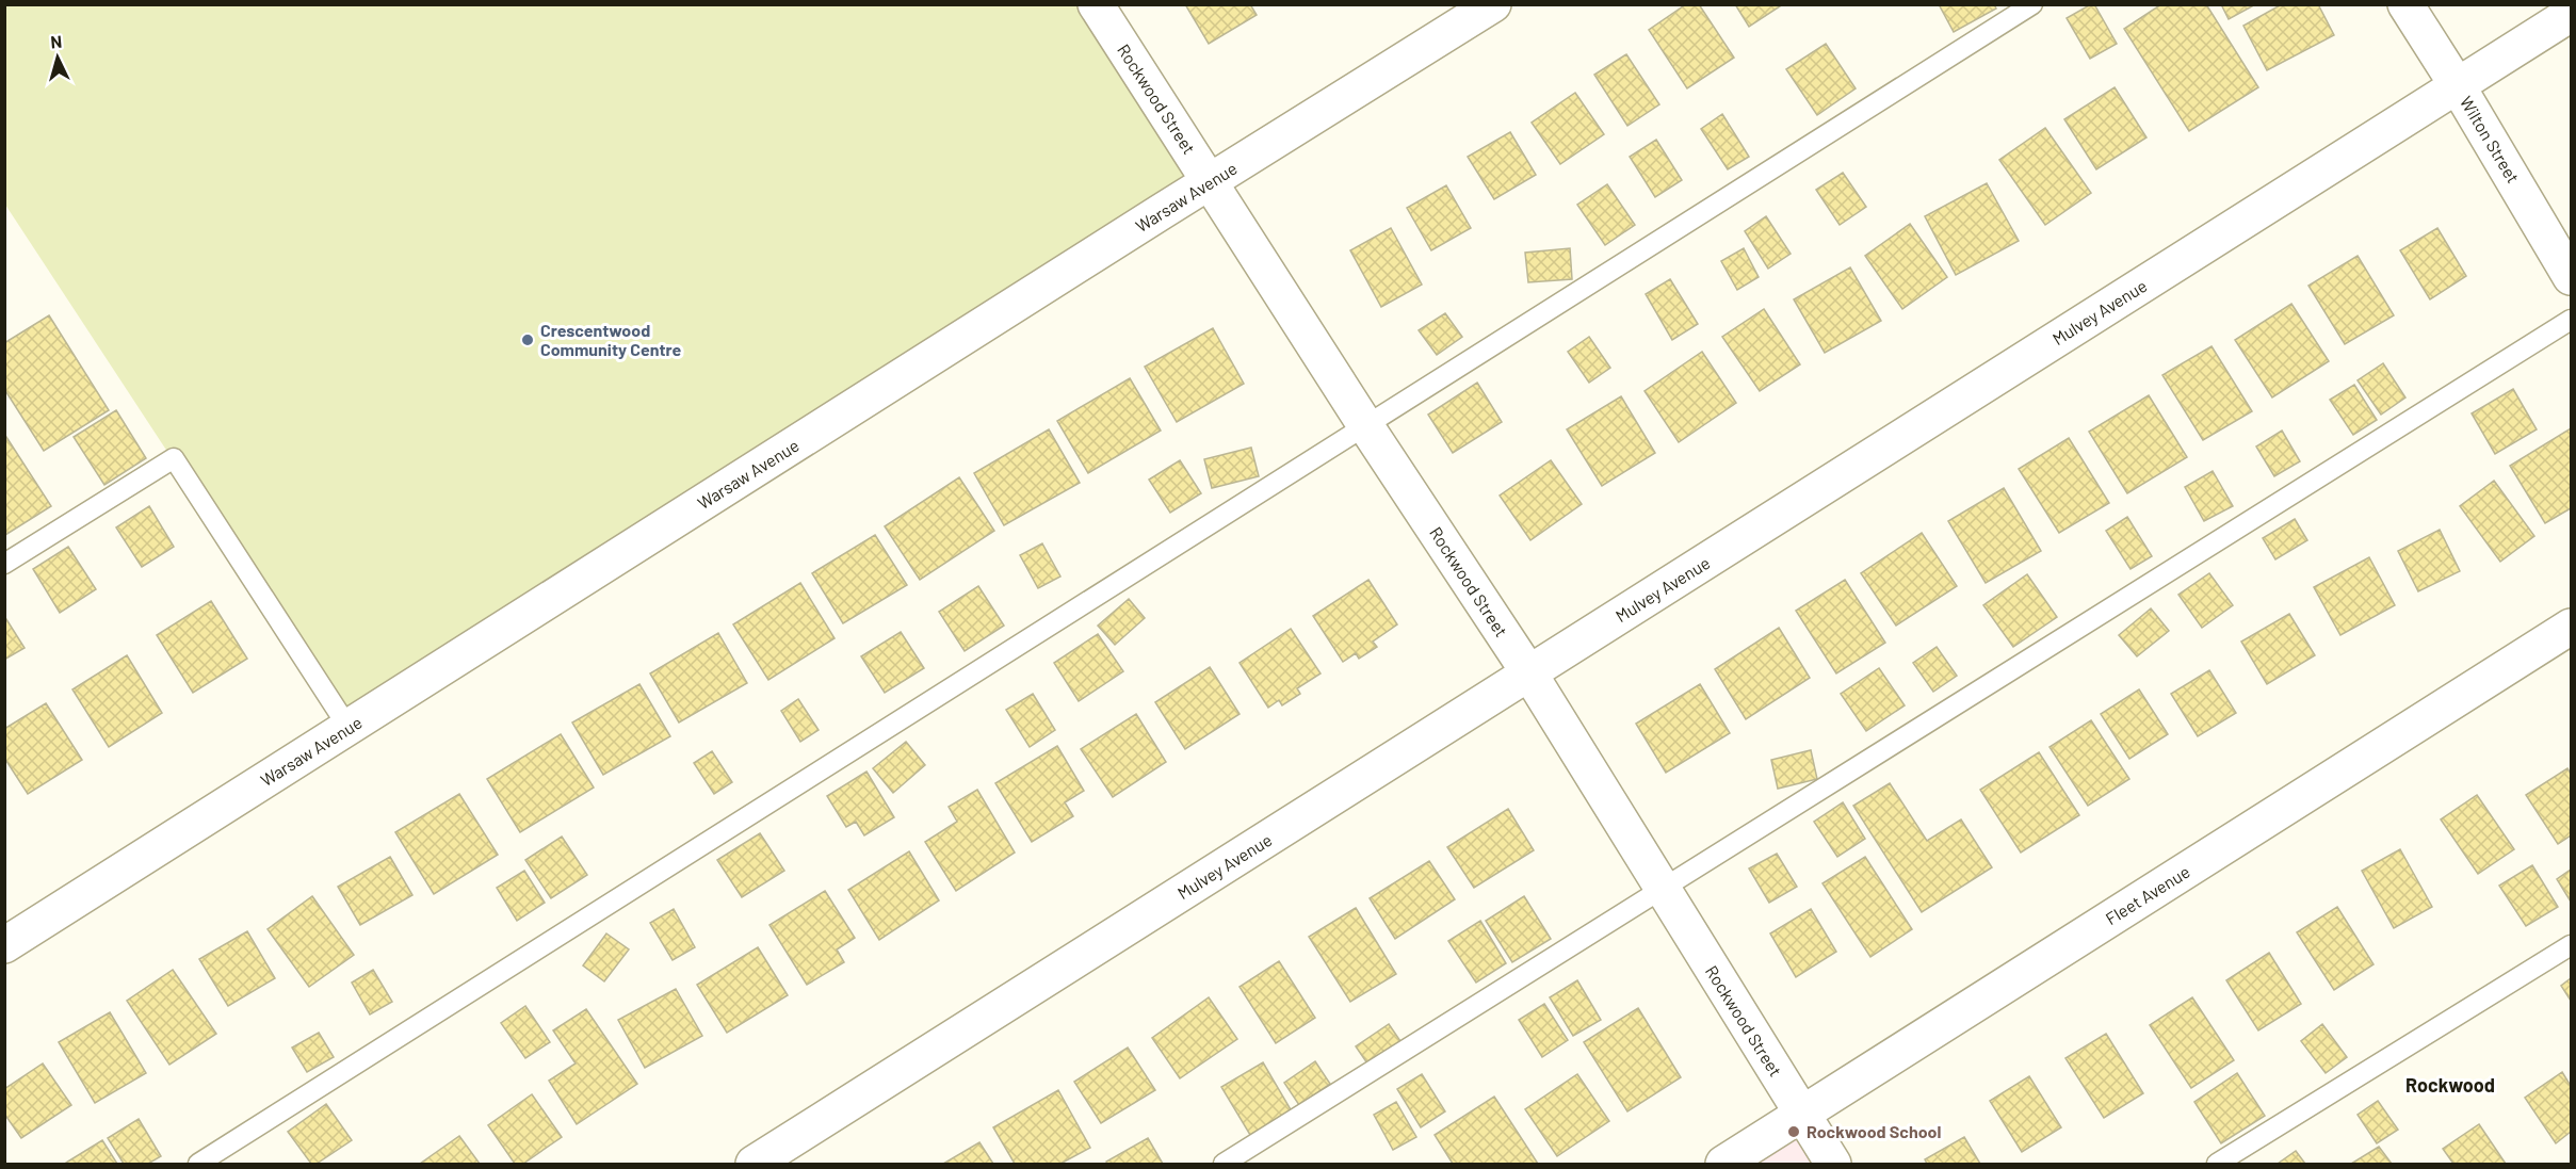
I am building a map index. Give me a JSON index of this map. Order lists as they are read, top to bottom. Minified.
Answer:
{"streets":{"street":["Rockwood Street","Wilton Street","Warsaw Avenue","Mulvey Avenue","Fleet Avenue"]},"crossings":[["Rockwood Street","Warsaw Avenue"],["Rockwood Street","Mulvey Avenue"],["Rockwood Street","Fleet Avenue"],["Wilton Street","Mulvey Avenue"]],"districts":["Rockwood"],"places":["Crescentwood Community Centre","Rockwood School"],"north":"top"}
